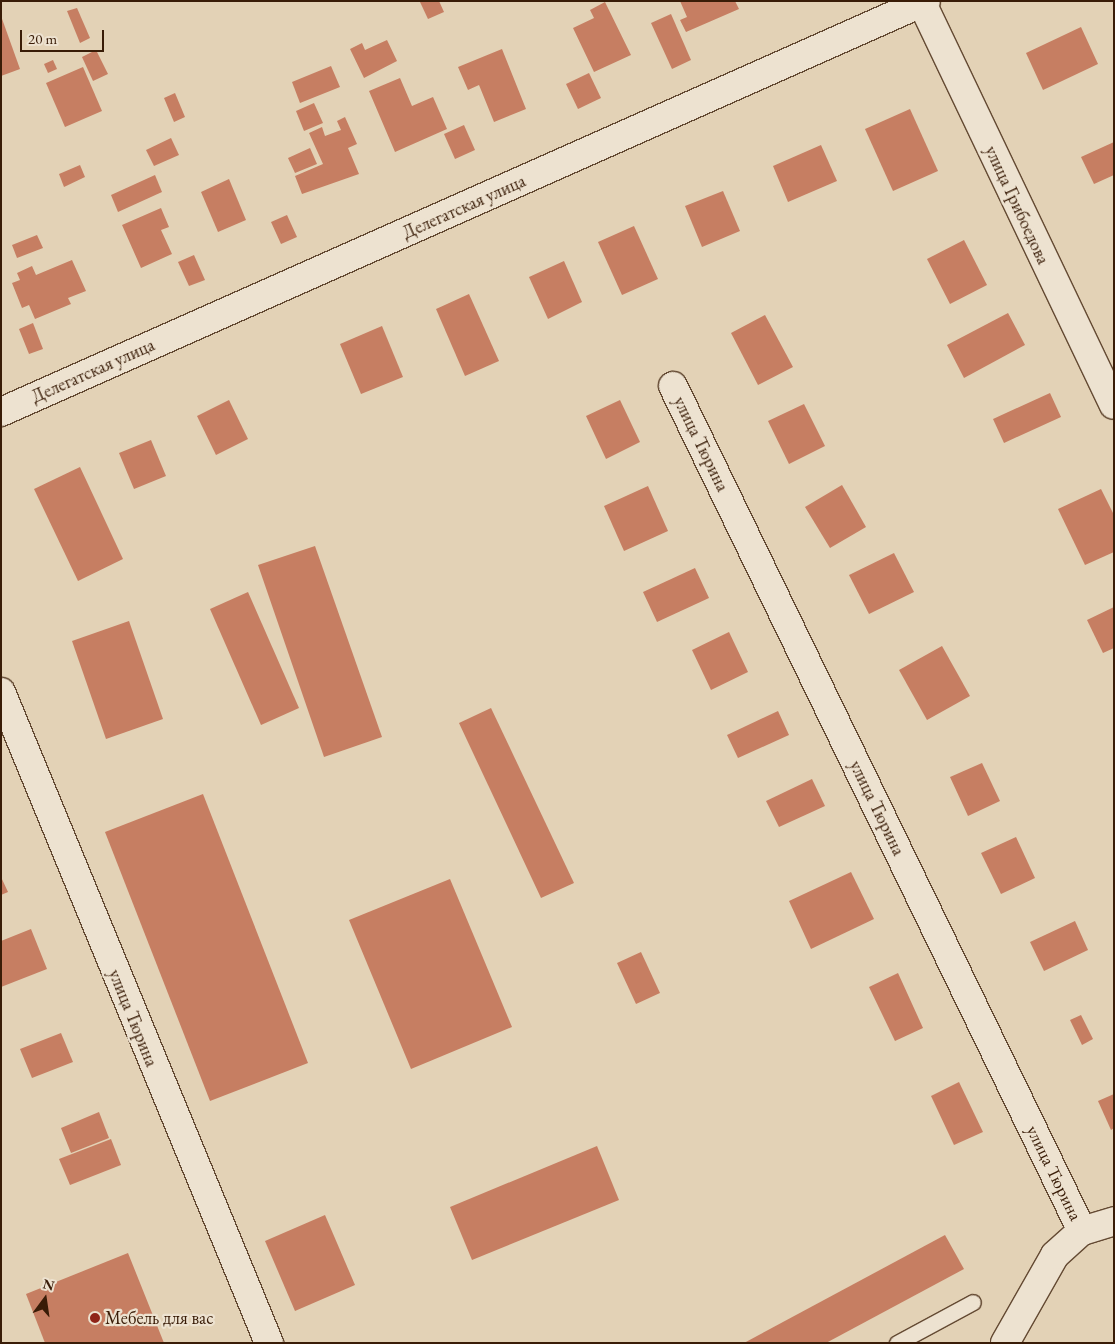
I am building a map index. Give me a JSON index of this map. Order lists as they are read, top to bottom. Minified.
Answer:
{"streets":{"street":["улица Грибоедова","Делегатская улица","улица Тюрина"]},"crossings":[["улица Грибоедова","Делегатская улица"]],"places":["Мебель для вас"],"scale_bar":"20 m","north":"top"}
